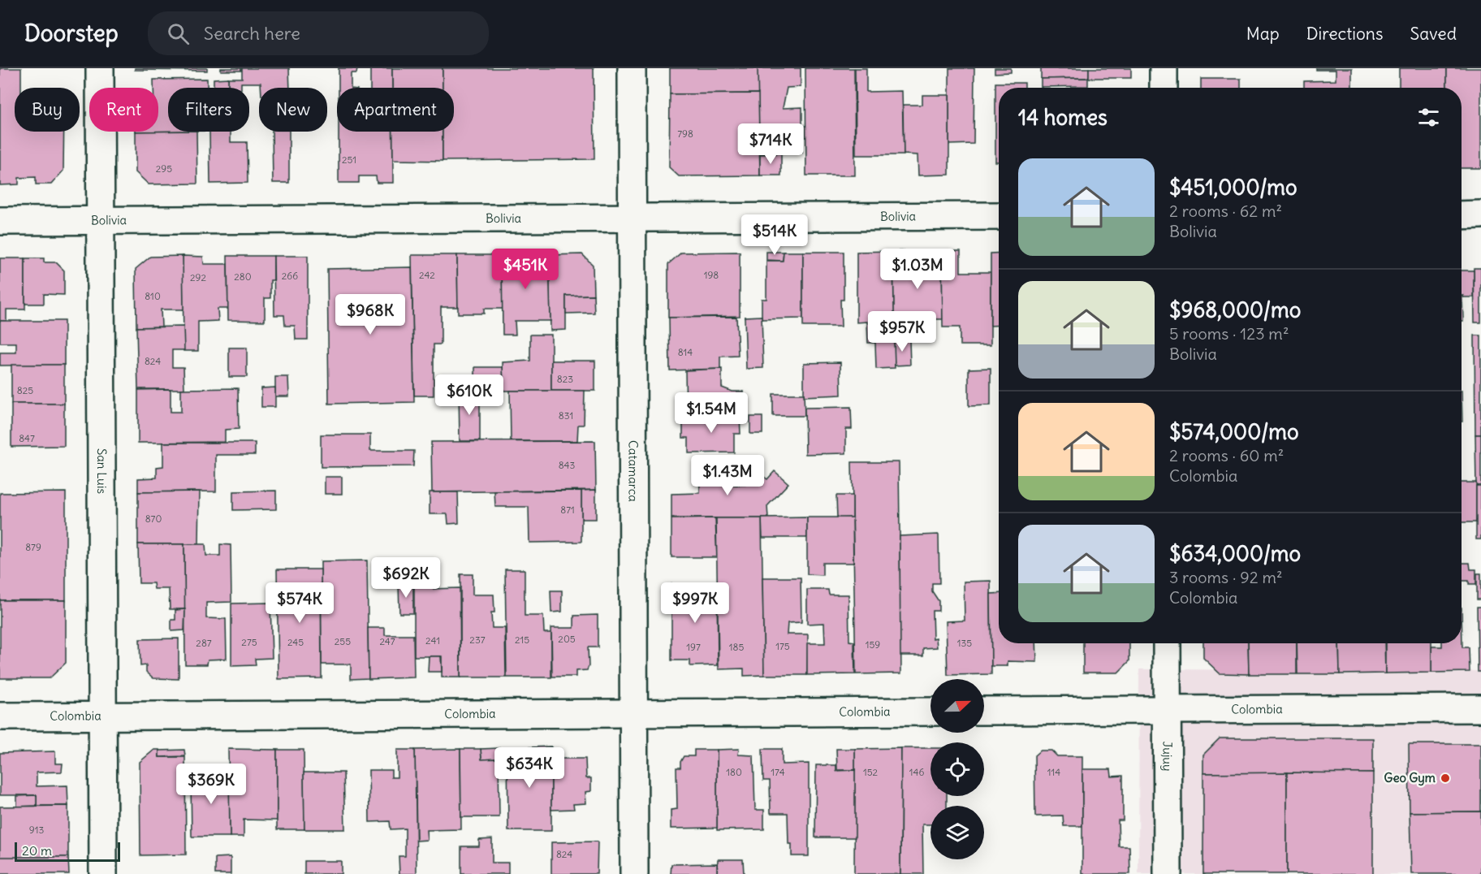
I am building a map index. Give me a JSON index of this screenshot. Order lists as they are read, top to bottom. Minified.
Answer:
{"streets":{"street":["Bolivia","San Luis","Catamarca","Colombia","Jujuy"]},"crossings":[["Bolivia","San Luis"],["Bolivia","Catamarca"],["San Luis","Colombia"],["Catamarca","Colombia"],["Colombia","Jujuy"]],"places":["Geo Gym"],"house_numbers":["798","251","295","242","198","266","280","292","810","814","824","823","825","831","847","843","871","870","879","205","237","215","241","255","247","275","245","287","135","159","175","197","185","180","174","152","146","114","913","824"],"scale_bar":"20 m","north":"right","page":{"header":"Doorstep","search":"Search here","nav":["Map","Directions","Saved"],"chip":["Buy","Rent","Filters","New","Apartment"],"heading":"14 homes","price":["$714K","$514K","$451K","$1.03M","$968K","$957K","$610K","$1.54M","$1.43M","$692K","$574K","$997K","$634K","$369K"],"list":[{"name":"$451,000/mo","note":"2 rooms · 62 m² · Bolivia"},{"name":"$968,000/mo","note":"5 rooms · 123 m² · Bolivia"},{"name":"$574,000/mo","note":"2 rooms · 60 m² · Colombia"},{"name":"$634,000/mo","note":"3 rooms · 92 m² · Colombia"}],"scale":"20 m"}}
